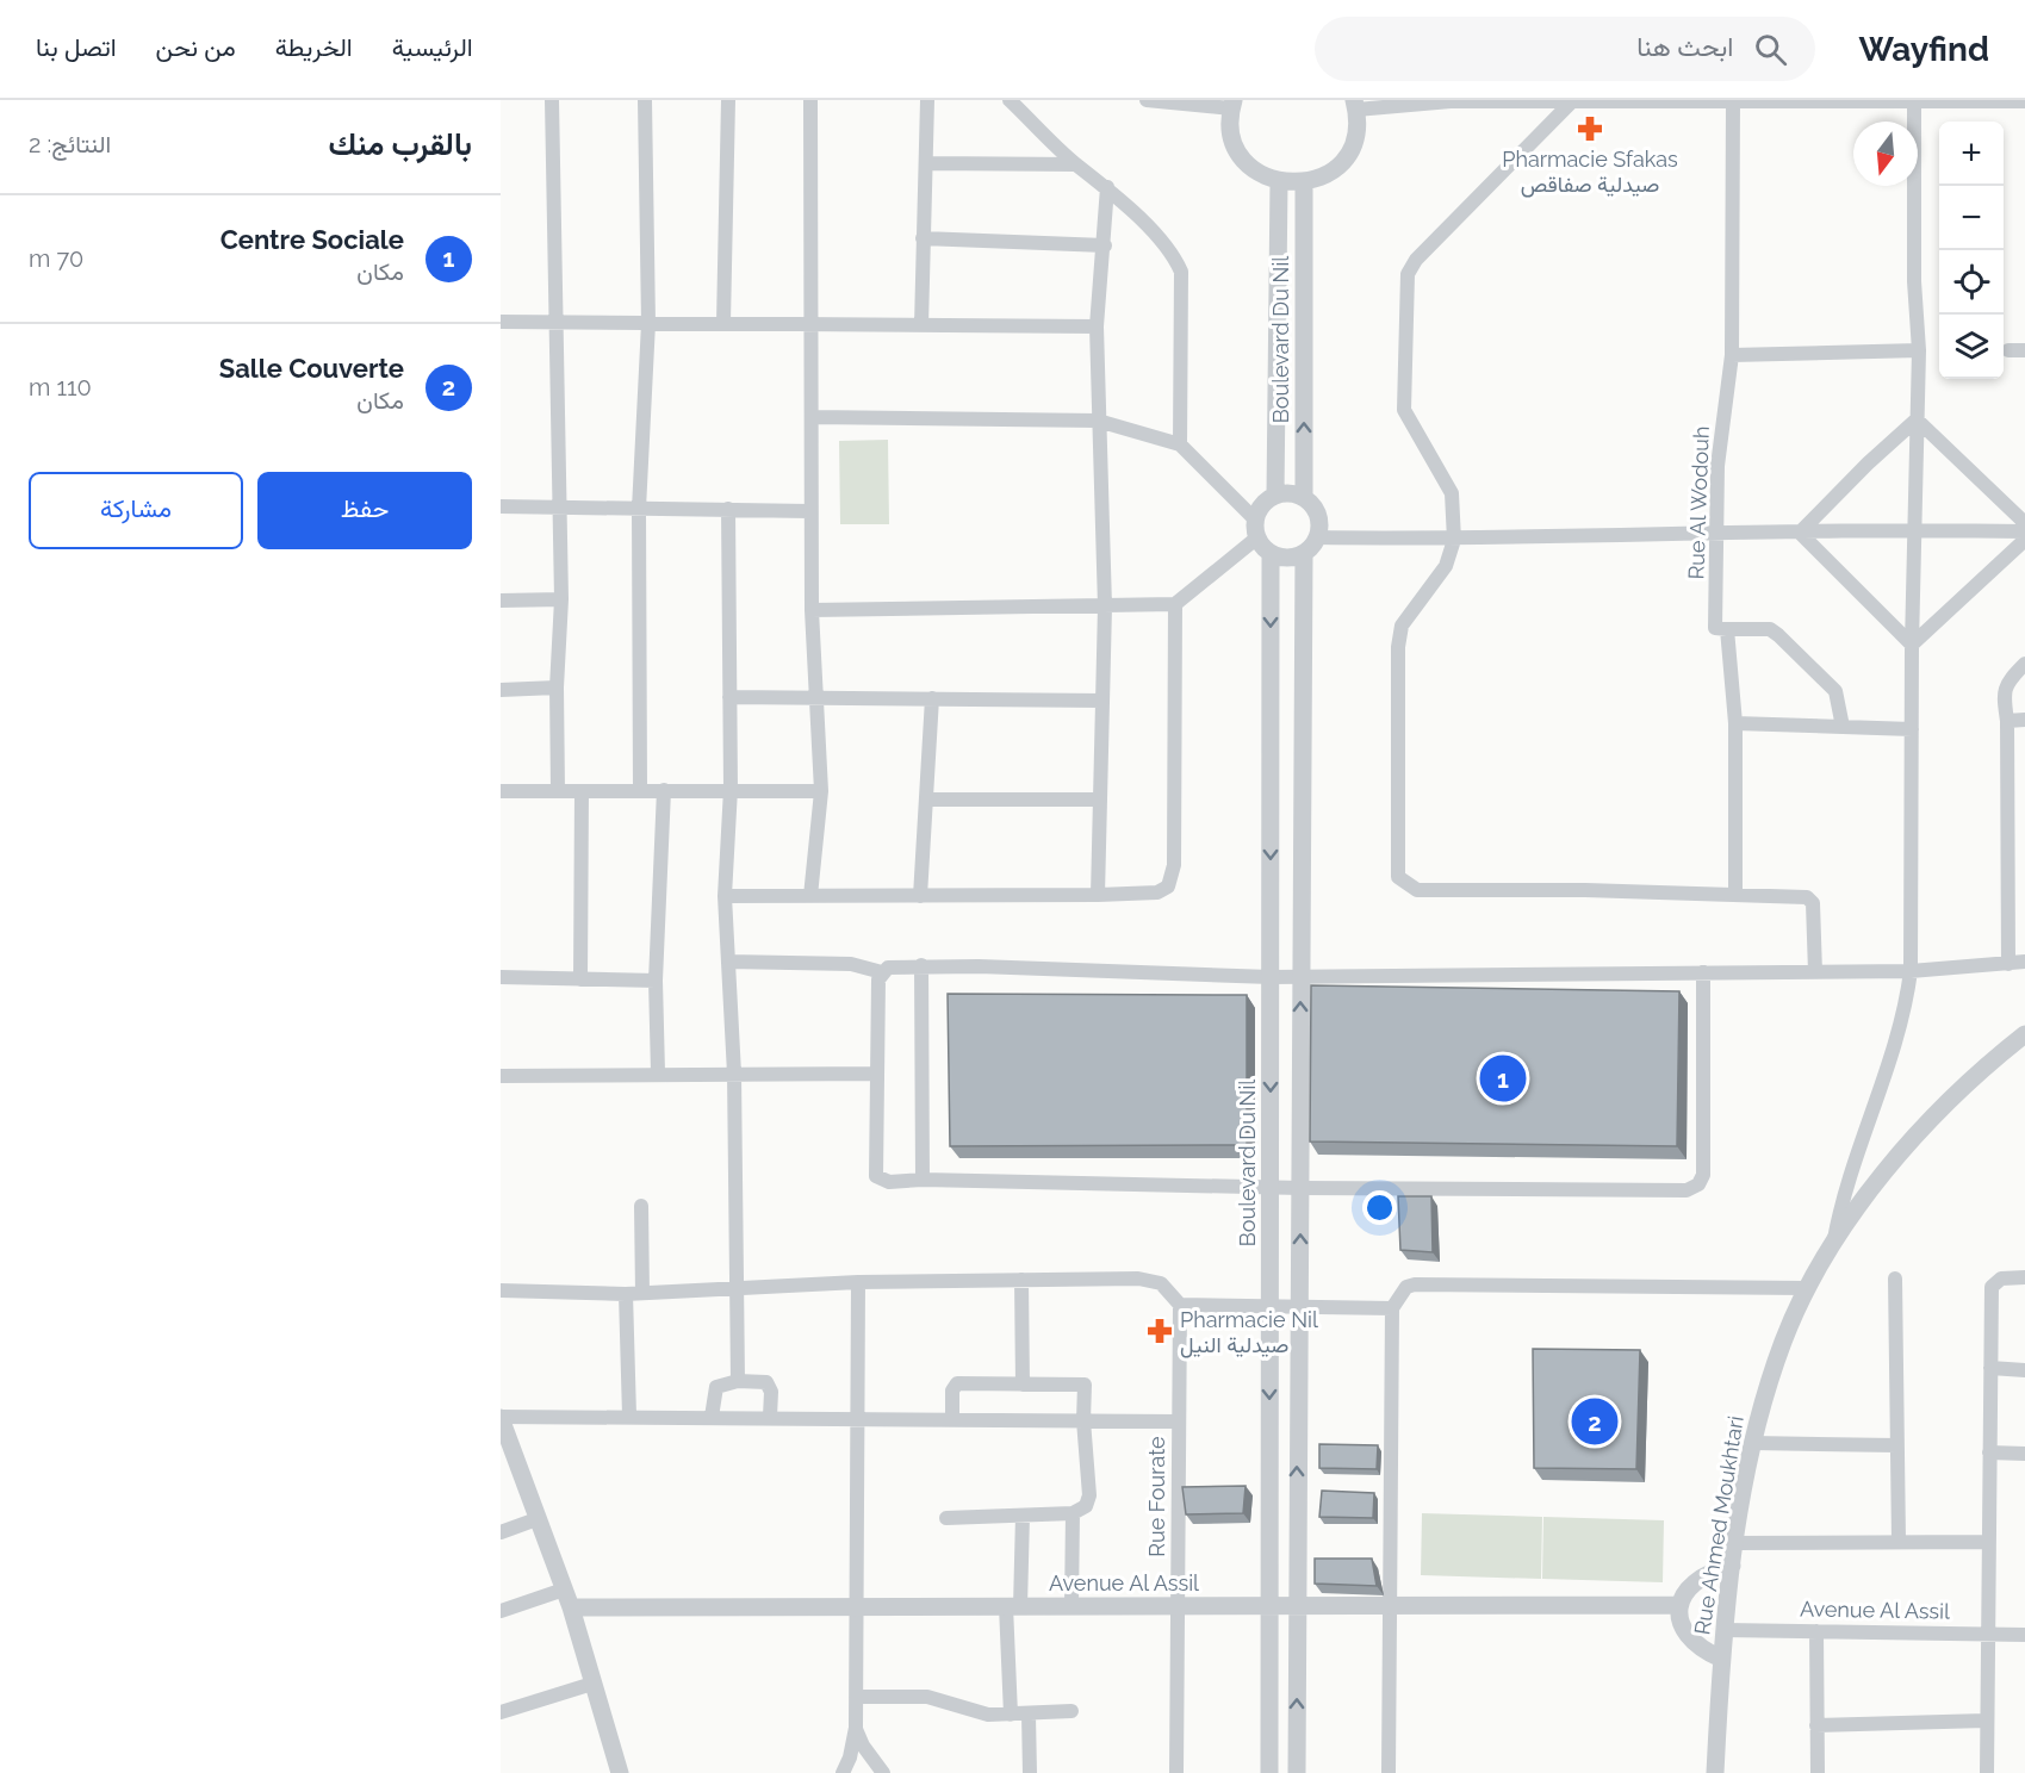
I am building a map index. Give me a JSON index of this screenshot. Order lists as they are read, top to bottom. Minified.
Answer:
{"streets":{"street":["Boulevard Du Nil","Rue Al Wodouh","Rue Fourate","Rue Ahmed Moukhtari","Avenue Al Assil"]},"crossings":[["Boulevard Du Nil","Avenue Al Assil"],["Rue Fourate","Avenue Al Assil"],["Rue Ahmed Moukhtari","Avenue Al Assil"]],"places":{"pharmacy":["Pharmacie Sfakas صيدلية صفاقص","Pharmacie Nil صيدلية النيل"]},"north":"bottom","page":{"header":"Wayfind","search":"ابحث هنا","nav":["الرئيسية","الخريطة","من نحن","اتصل بنا"],"heading":["بالقرب منك","النتائج: 2"],"map_buttons":["+","−"],"list":[{"mark":"1","name":"Centre Sociale","note":"مكان","value":"70 m"},{"mark":"2","name":"Salle Couverte","note":"مكان","value":"110 m"}],"buttons":["حفظ","مشاركة"],"pins":["1","2"]}}
